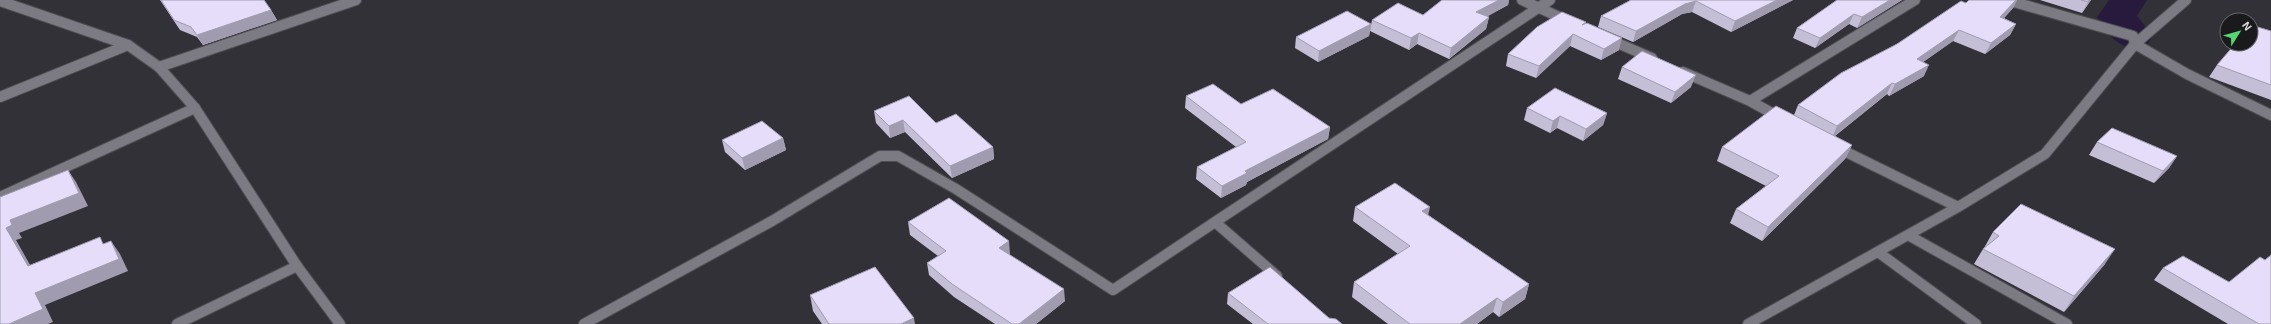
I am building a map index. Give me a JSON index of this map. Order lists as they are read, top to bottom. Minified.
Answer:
{"north":"top right"}
